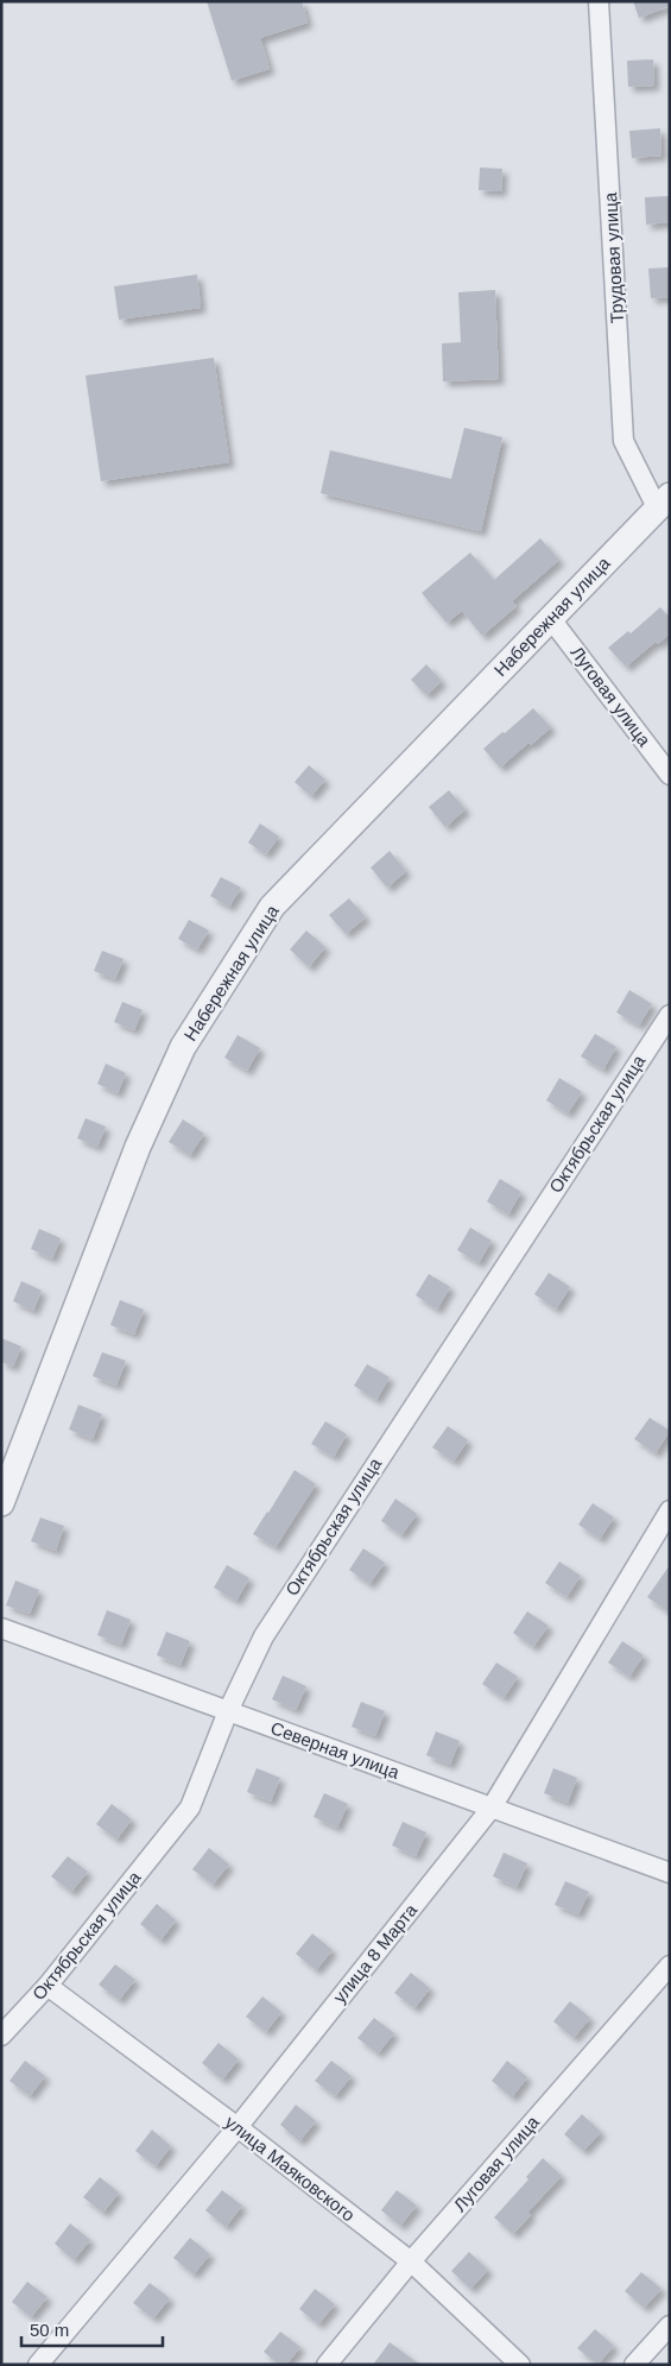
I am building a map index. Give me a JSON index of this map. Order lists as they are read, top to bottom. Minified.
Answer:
{"streets":{"street":["Трудовая улица","Набережная улица","Луговая улица","Октябрьская улица","Северная улица","улица 8 Марта","улица Маяковского"]},"crossings":[["Трудовая улица","Набережная улица"],["Набережная улица","Луговая улица"],["Луговая улица","улица Маяковского"],["Октябрьская улица","Северная улица"],["Октябрьская улица","улица Маяковского"],["Северная улица","улица 8 Марта"],["улица 8 Марта","улица Маяковского"]],"scale_bar":"50 m"}
